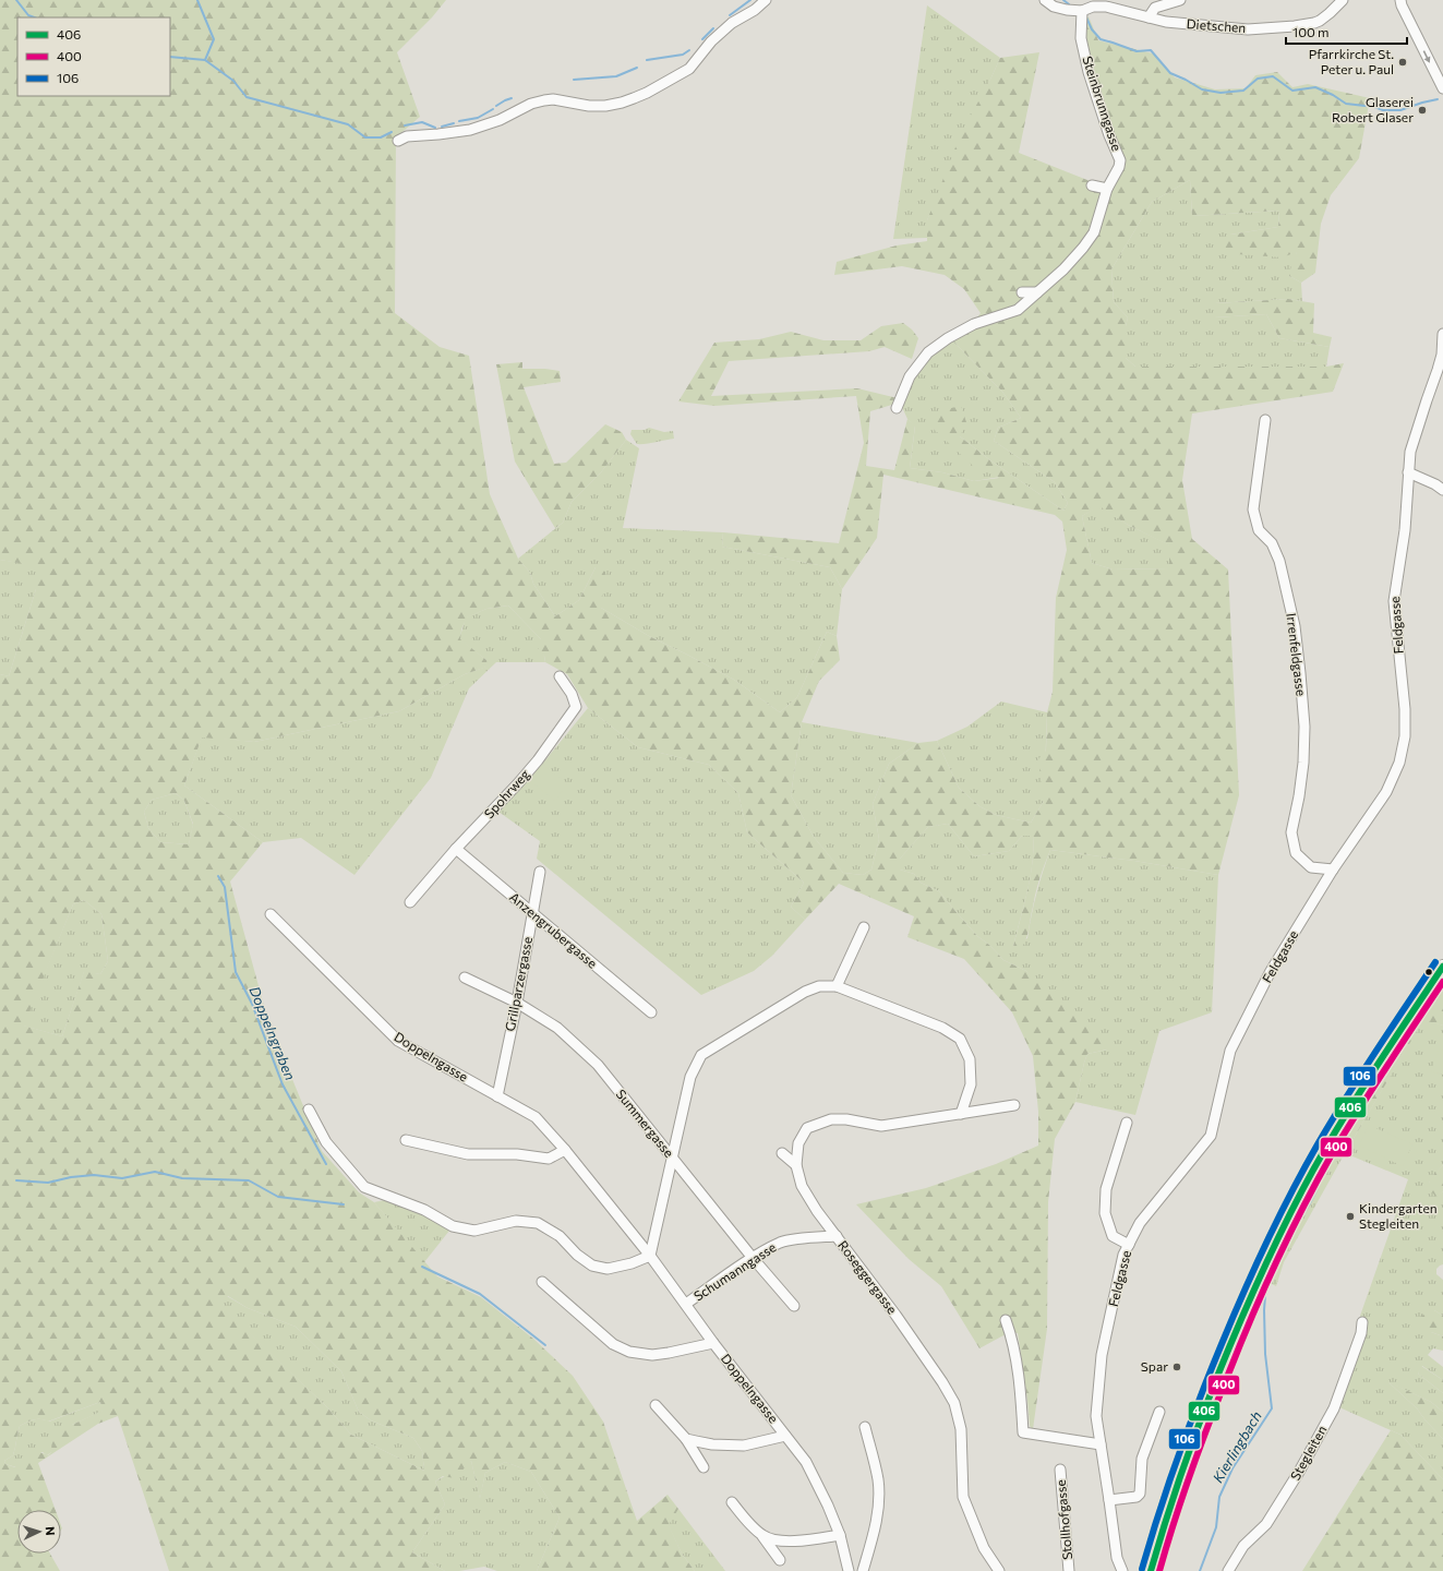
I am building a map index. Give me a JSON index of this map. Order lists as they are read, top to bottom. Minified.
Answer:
{"streets":{"street":["Dietschen","Steinbrunngasse","Feldgasse","Irrenfeldgasse","Spohrweg","Anzengrubergasse","Grillparzergasse","Doppelngasse","Summergasse","Schumanngasse","Roseggergasse","Stegleiten","Stollhofgasse"]},"crossings":[["Feldgasse","Irrenfeldgasse"],["Spohrweg","Anzengrubergasse"],["Anzengrubergasse","Grillparzergasse"],["Grillparzergasse","Doppelngasse"],["Grillparzergasse","Summergasse"],["Doppelngasse","Schumanngasse"],["Summergasse","Schumanngasse"],["Schumanngasse","Roseggergasse"]],"water":["Doppelngraben","Kierlingbach"],"places":["Pfarrkirche St. Peter u. Paul","Glaserei Robert Glaser","Kindergarten Stegleiten","Spar"],"lines":["transit line 106","transit line 406","transit line 400"],"legend":["406","400","106"],"scale_bar":"100 m","north":"right"}
